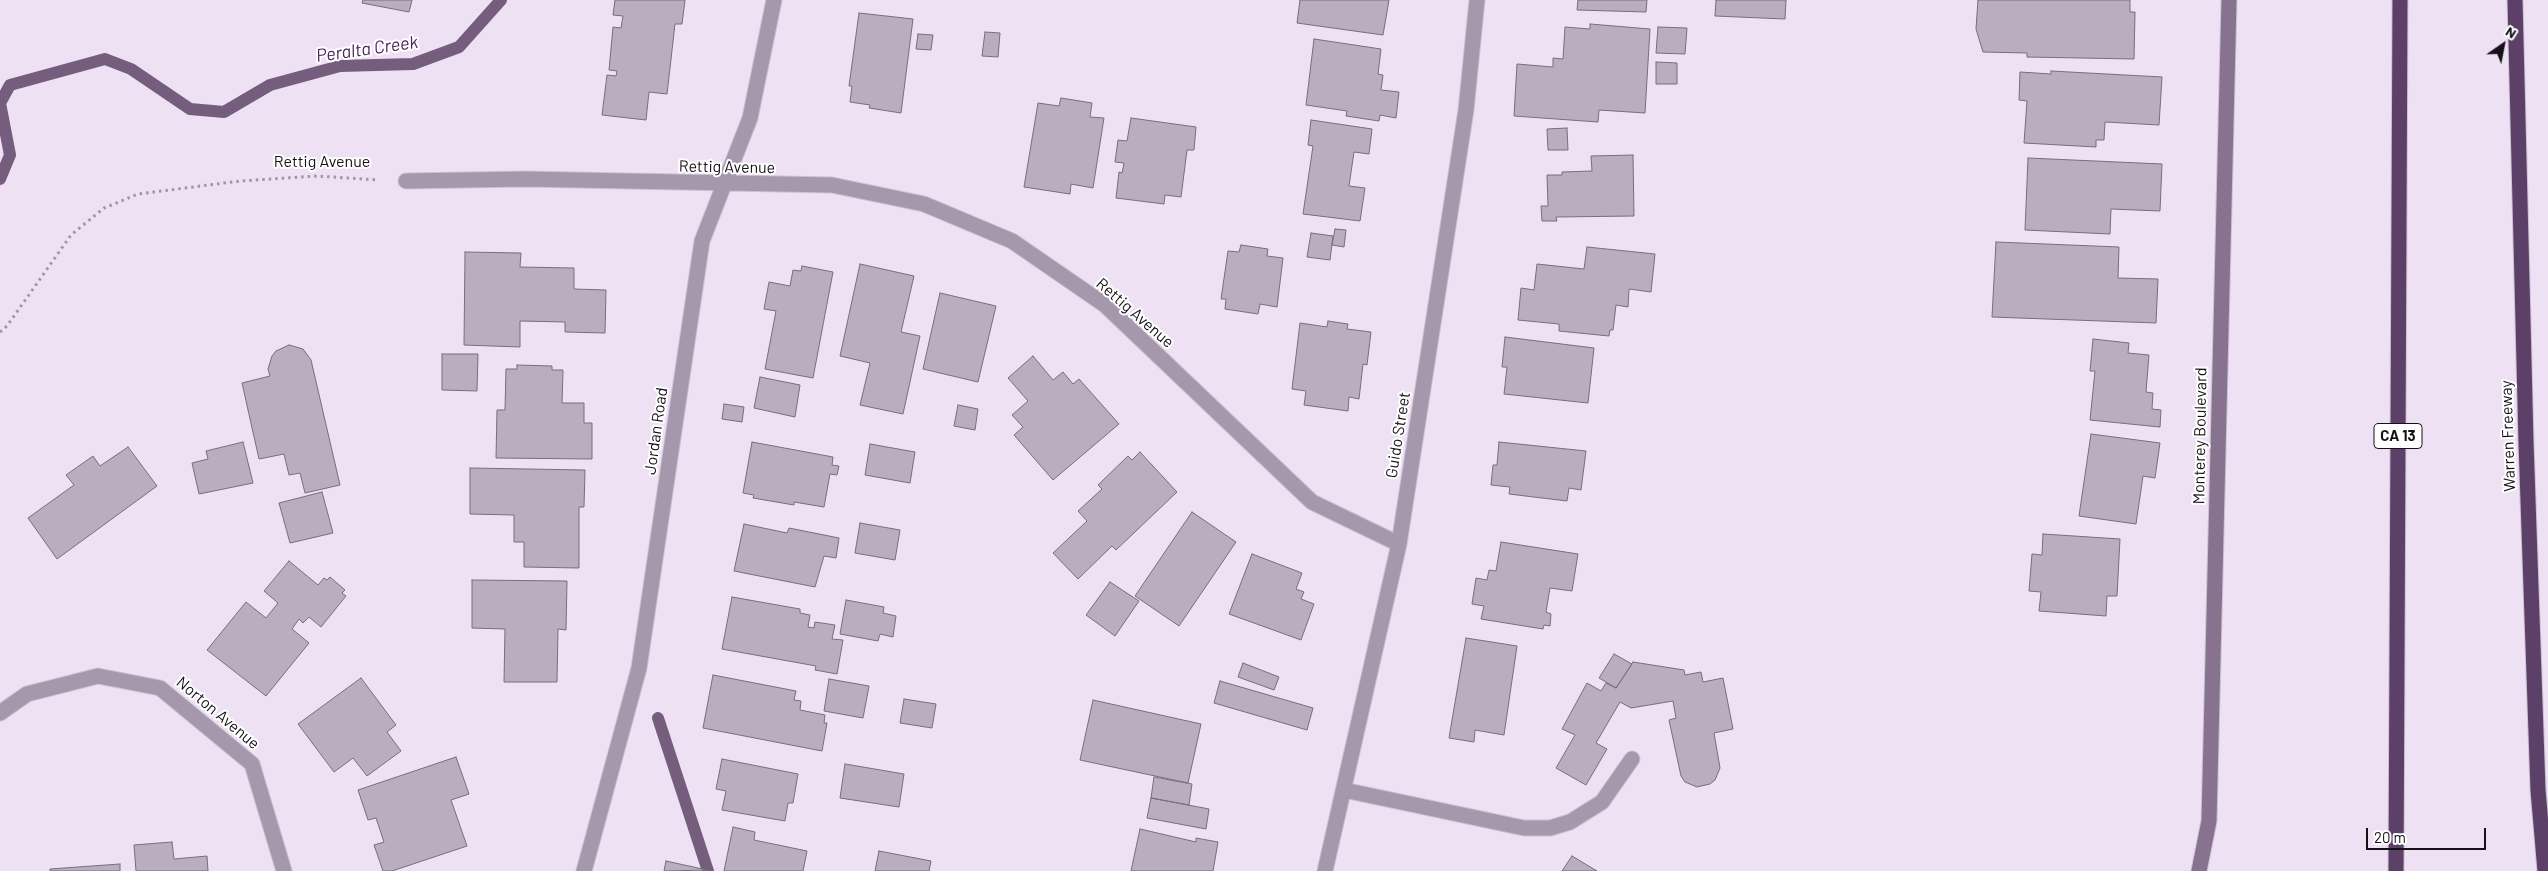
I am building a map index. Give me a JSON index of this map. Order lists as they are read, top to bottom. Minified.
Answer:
{"streets":{"highway":["CA 13","Warren Freeway"],"street":["Rettig Avenue","Jordan Road","Guido Street","Monterey Boulevard","Norton Avenue"]},"crossings":[["Rettig Avenue","Jordan Road"],["Rettig Avenue","Guido Street"]],"water":["Peralta Creek"],"scale_bar":"20 m","north":"top right"}
